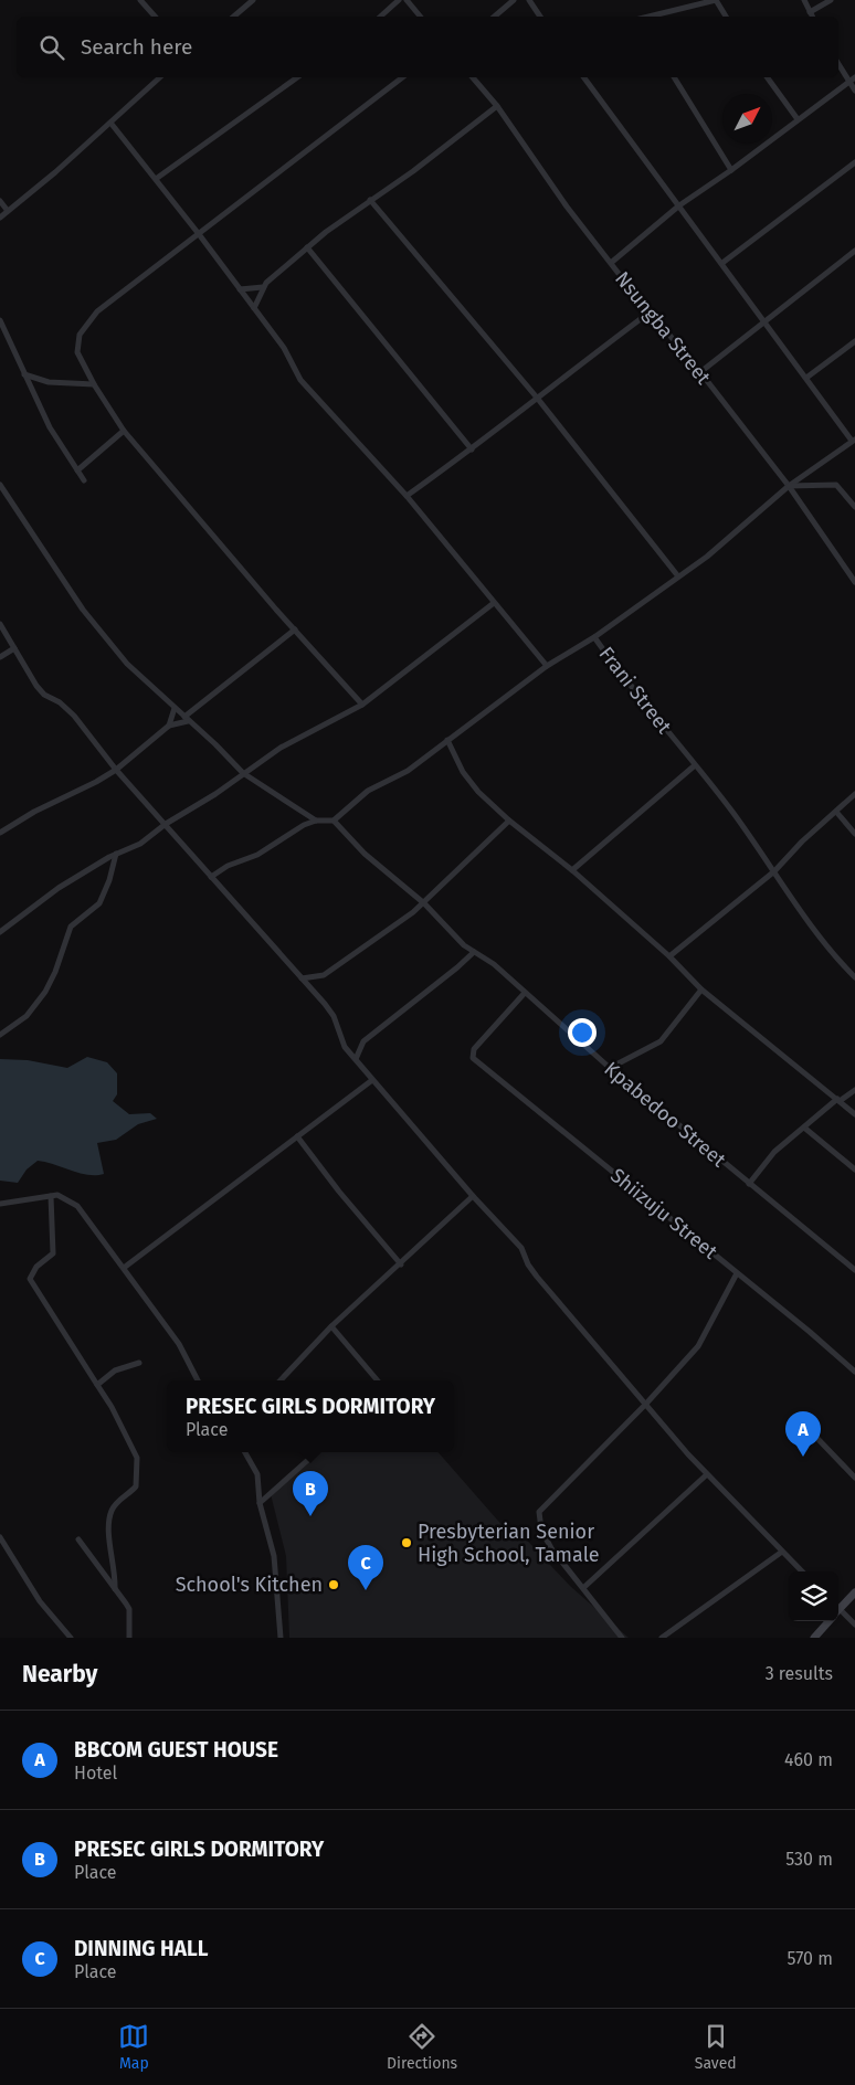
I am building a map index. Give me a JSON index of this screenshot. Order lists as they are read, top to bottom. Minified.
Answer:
{"streets":{"street":["Nsungba Street","Frani Street","Kpabedoo Street","Shiizuju Street"]},"crossings":[["Nsungba Street","Frani Street"],["Kpabedoo Street","Shiizuju Street"]],"places":["Presbyterian Senior High School, Tamale","School's Kitchen"],"north":"top right","page":{"search":"Search here","popup":["PRESEC GIRLS DORMITORY","Place"],"pins":["A","B","C"],"heading":["Nearby","3 results"],"list":[{"mark":"A","name":"BBCOM GUEST HOUSE","note":"Hotel","value":"460 m"},{"mark":"B","name":"PRESEC GIRLS DORMITORY","note":"Place","value":"530 m"},{"mark":"C","name":"DINNING HALL","note":"Place","value":"570 m"}],"nav":["Map","Directions","Saved"]}}
